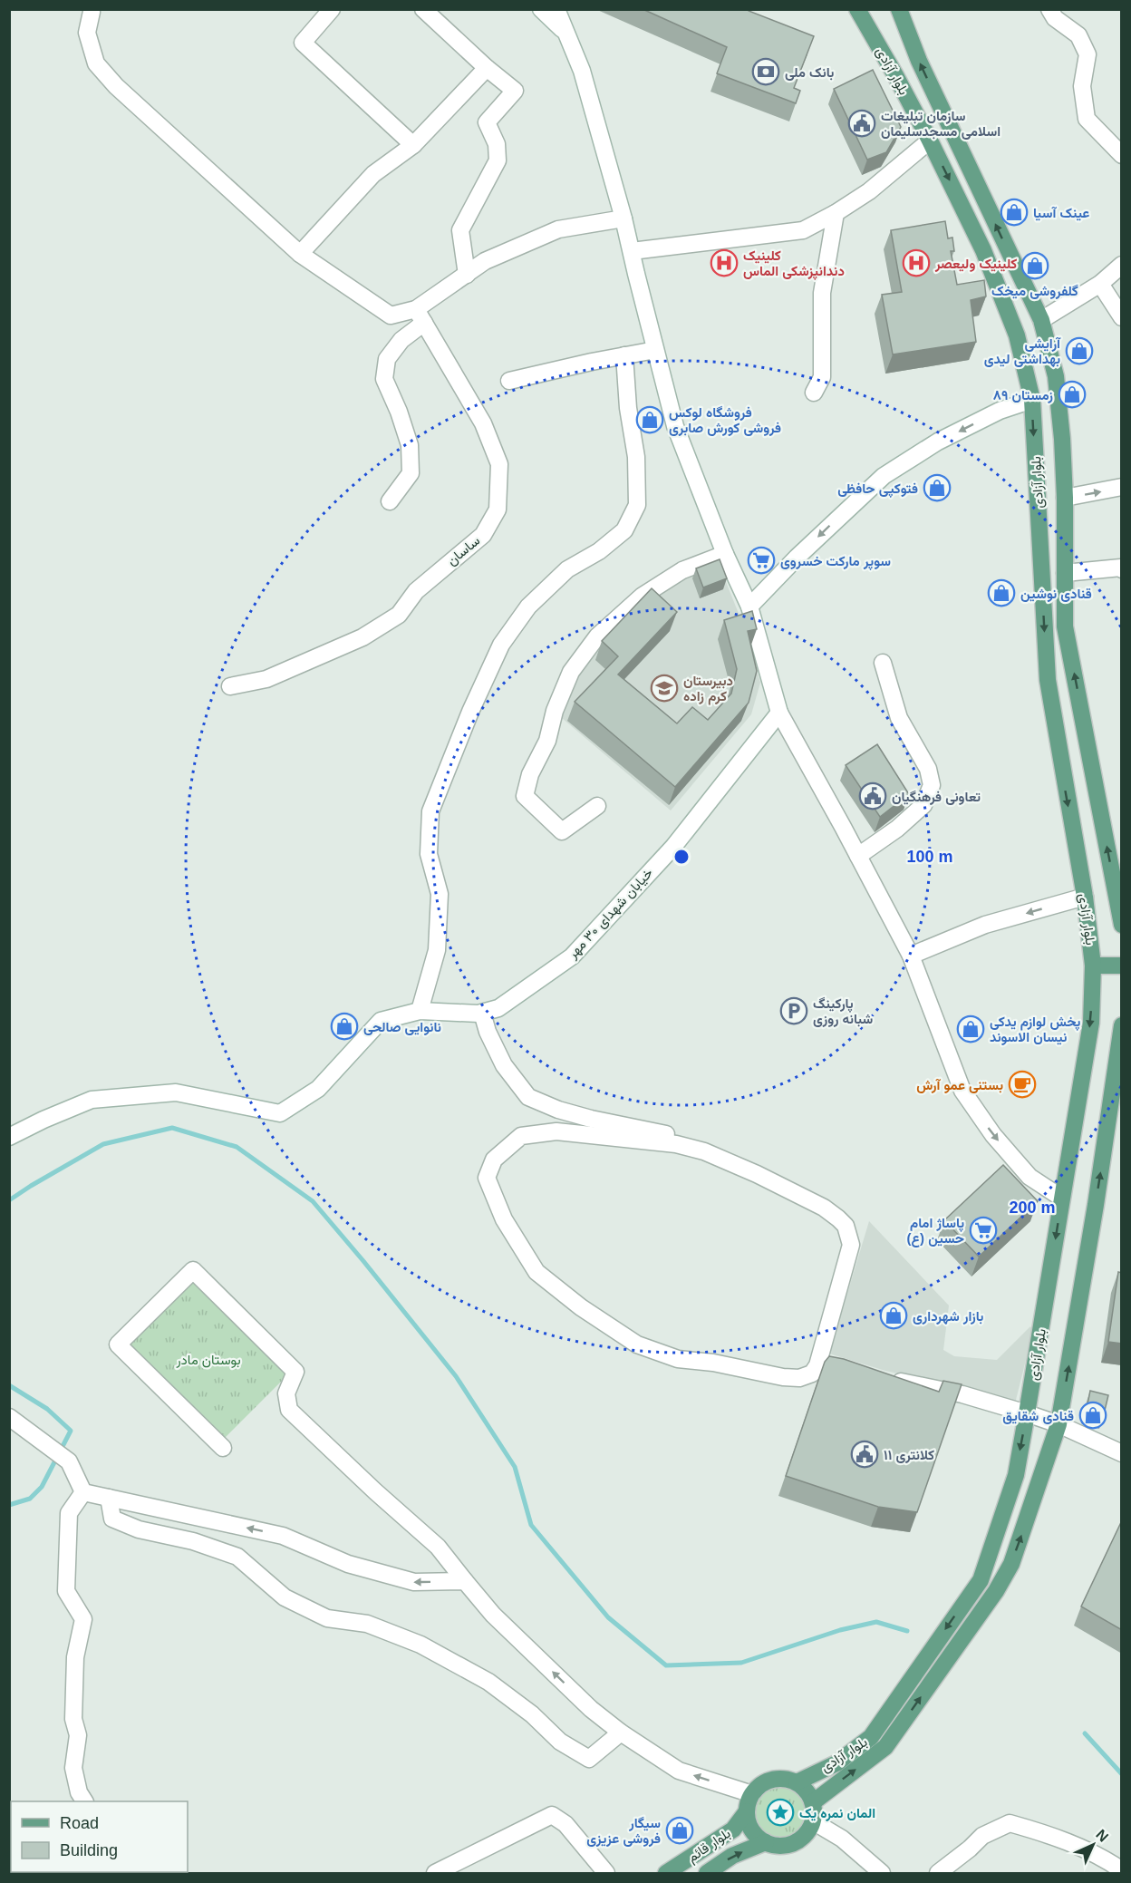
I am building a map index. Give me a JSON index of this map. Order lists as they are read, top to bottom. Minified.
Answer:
{"streets":{"main road":["بلوار آزادی","بلوار قائم"],"street":["ساسان","خیابان شهدای ۳۰ مهر"]},"crossings":[["بلوار آزادی","بلوار قائم"]],"parks":["بوستان مادر"],"places":{"bank":["بانک ملی"],"public building":["سازمان تبلیغات اسلامی مسجدسلیمان","تعاونی فرهنگیان","کلانتری ۱۱"],"shop":["عینک آسیا","گلفروشی میخک","آرایشی بهداشتی لیدی","زمستان ۸۹","فروشگاه لوکس فروشی کورش صابری","فتوکپی حافظی","قنادی نوشین","نانوایی صالحی","پخش لوازم یدکی نیسان الاسوند","بازار شهرداری","قنادی شقایق","سیگار فروشی عزیزی"],"hospital":["کلینیک دندانپزشکی الماس","کلینیک ولیعصر"],"supermarket":["سوپر مارکت خسروی","پاساژ امام حسین (ع)"],"school or university":["دبیرستان کرم زاده"],"parking":["پارکینگ شبانه روزی"],"cafe":["بستنی عمو آرش"],"place":["المان نمره یک"]},"legend":["Road","Building"],"north":"top right","rings":["100 m","200 m"]}
